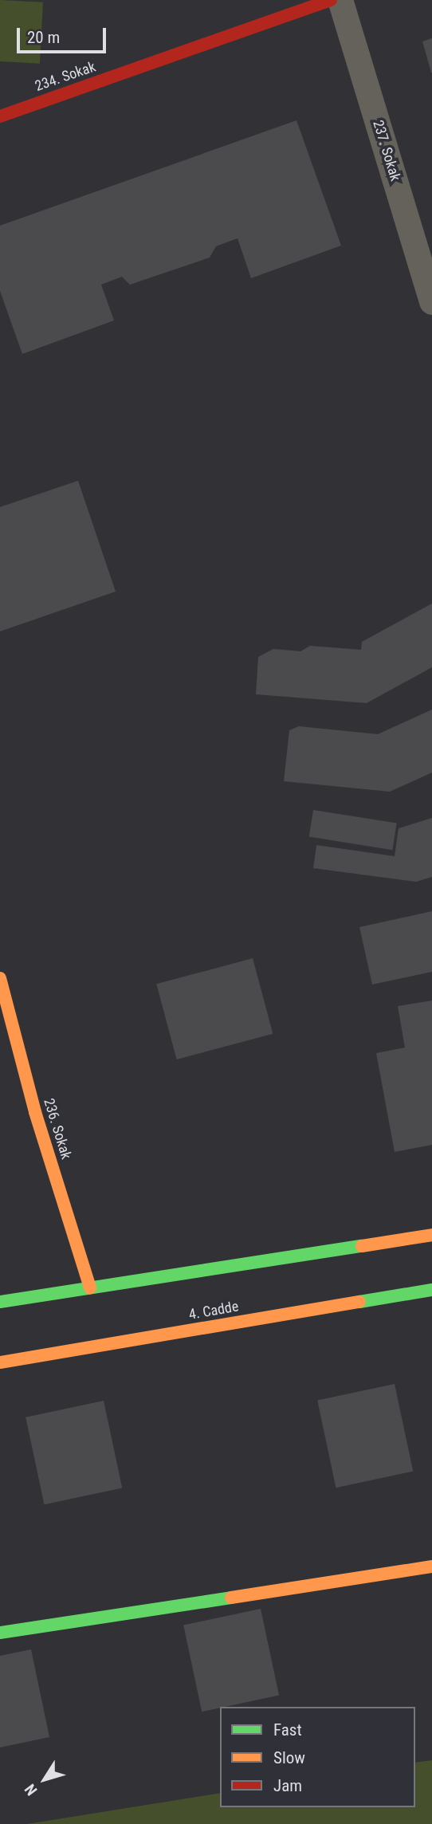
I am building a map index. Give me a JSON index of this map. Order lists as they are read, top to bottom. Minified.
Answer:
{"streets":{"street":["234. Sokak","237. Sokak","236. Sokak","4. Cadde"]},"legend":["Fast","Slow","Jam"],"scale_bar":"20 m","north":"bottom left"}
